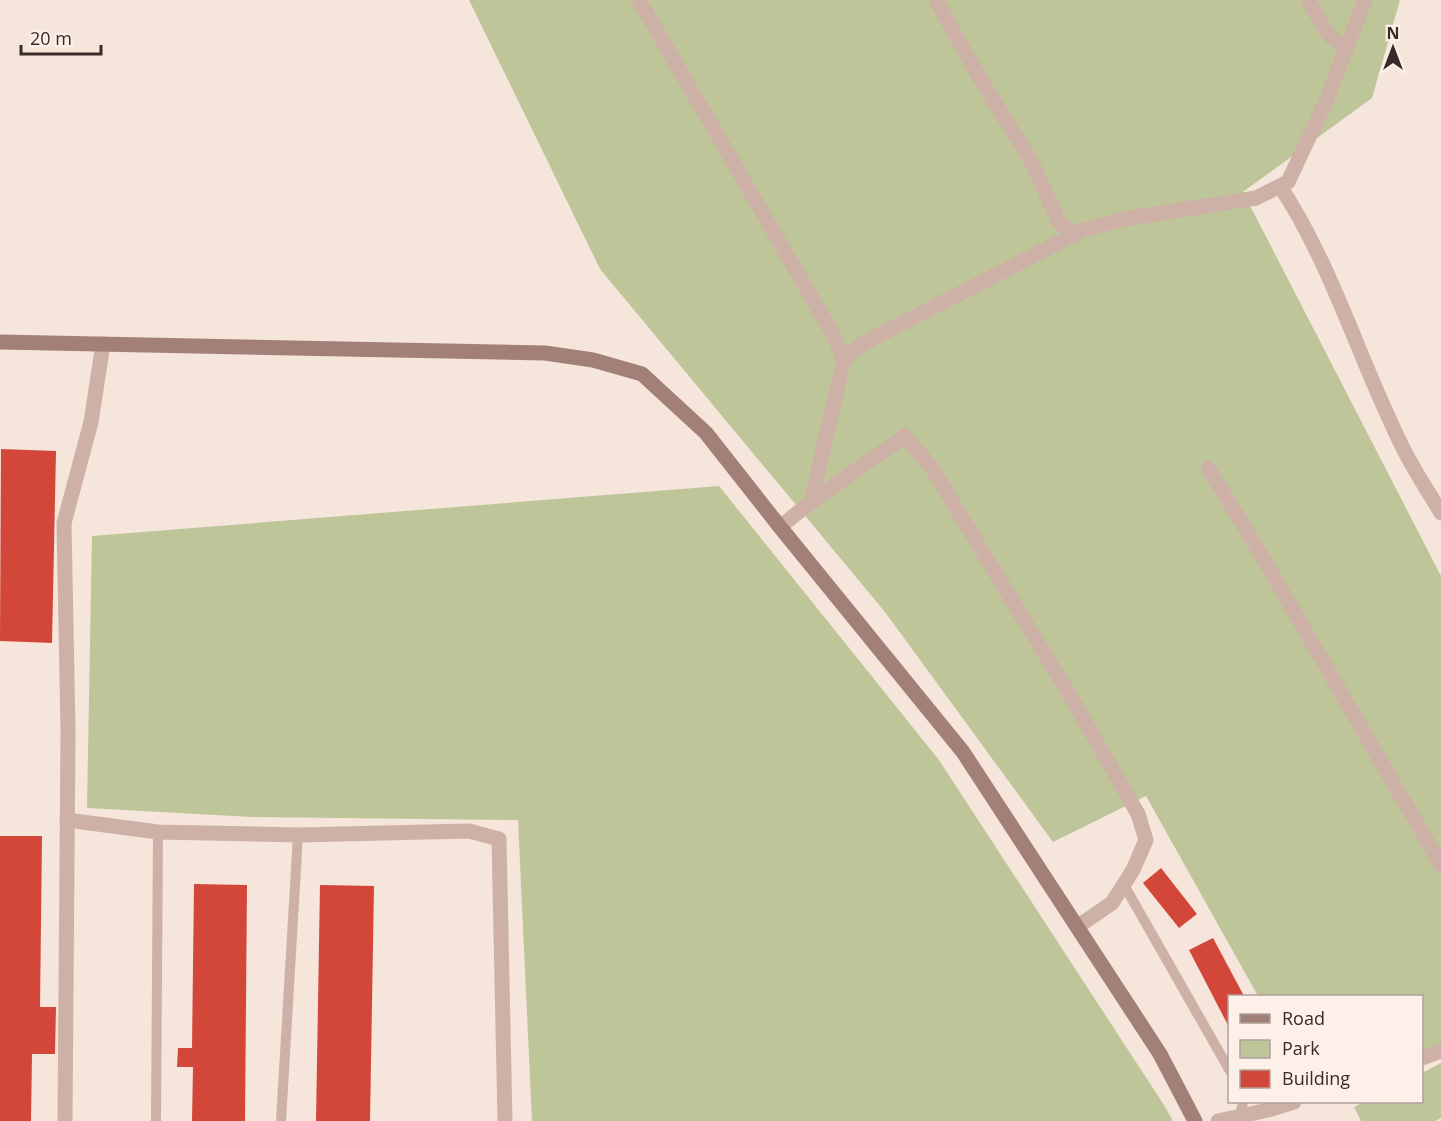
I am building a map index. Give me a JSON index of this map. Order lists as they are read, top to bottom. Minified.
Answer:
{"legend":["Road","Park","Building"],"scale_bar":"20 m","north":"top"}
